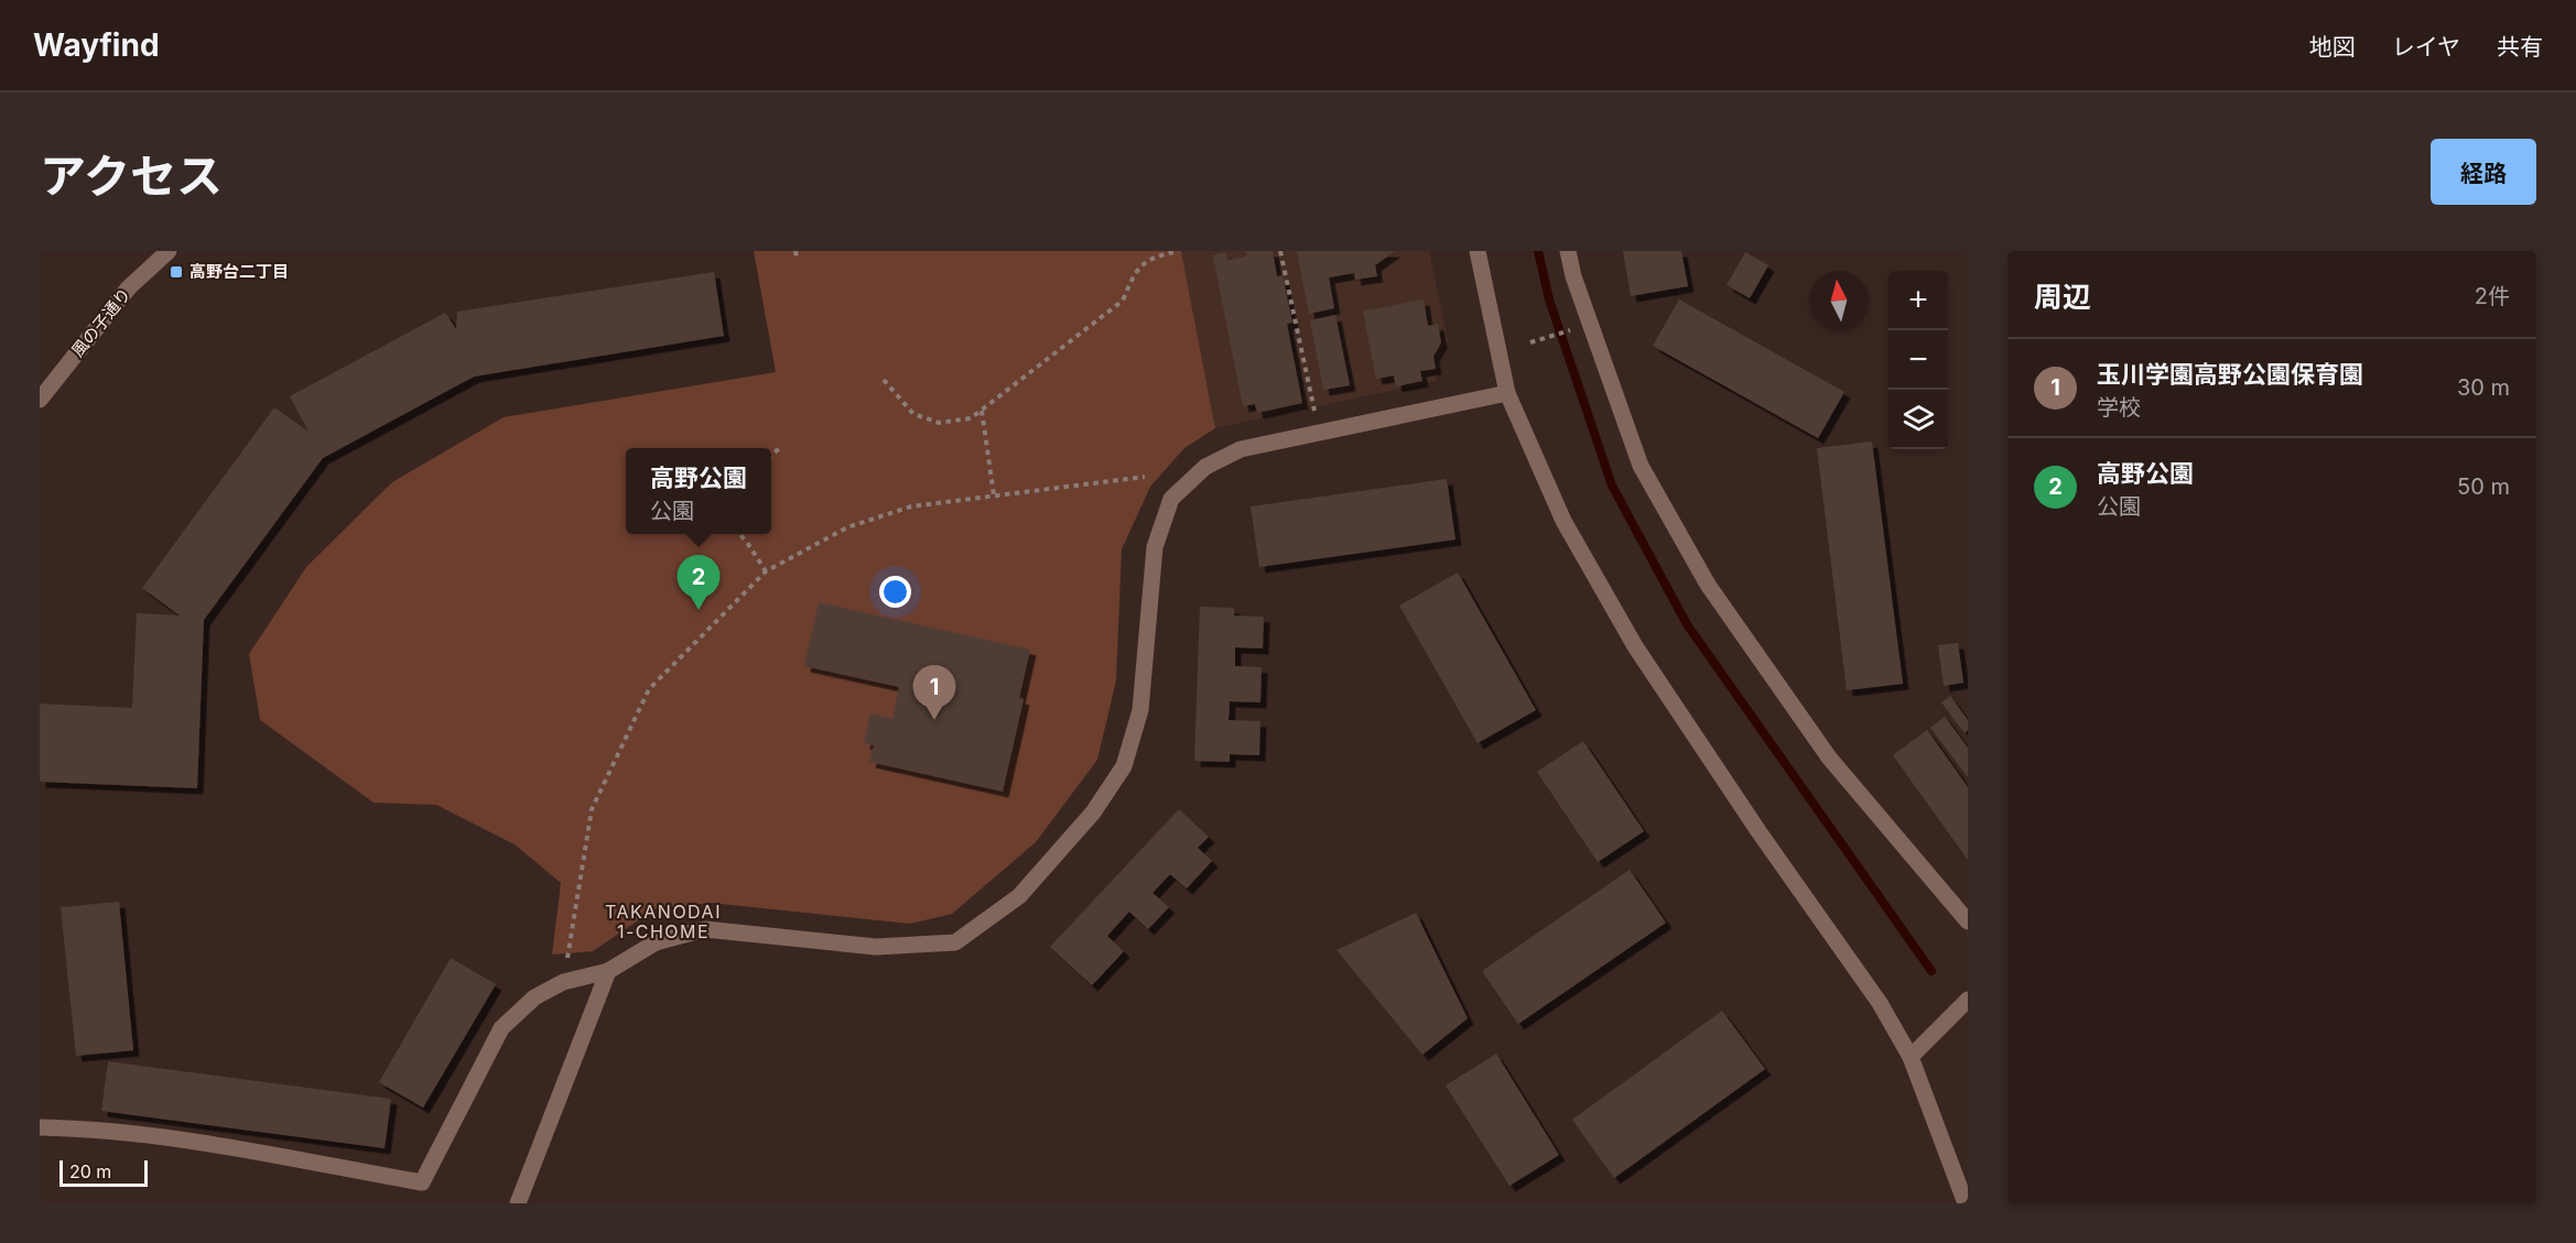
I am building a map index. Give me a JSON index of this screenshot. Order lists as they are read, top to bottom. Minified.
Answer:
{"streets":{"street":["風の子通り"]},"districts":["TAKANODAI 1-CHOME"],"places":{"transit":["高野台二丁目"]},"scale_bar":"20 m","north":"top","page":{"header":"Wayfind","nav":["地図","レイヤ","共有"],"title":"アクセス","buttons":"経路","heading":["周辺","2件"],"map_buttons":["+","−"],"list":[{"mark":"1","name":"玉川学園高野公園保育園","note":"学校","value":"30 m"},{"mark":"2","name":"高野公園","note":"公園","value":"50 m"}],"popup":["高野公園","公園"],"pins":["2","1"],"scale":"20 m"}}
